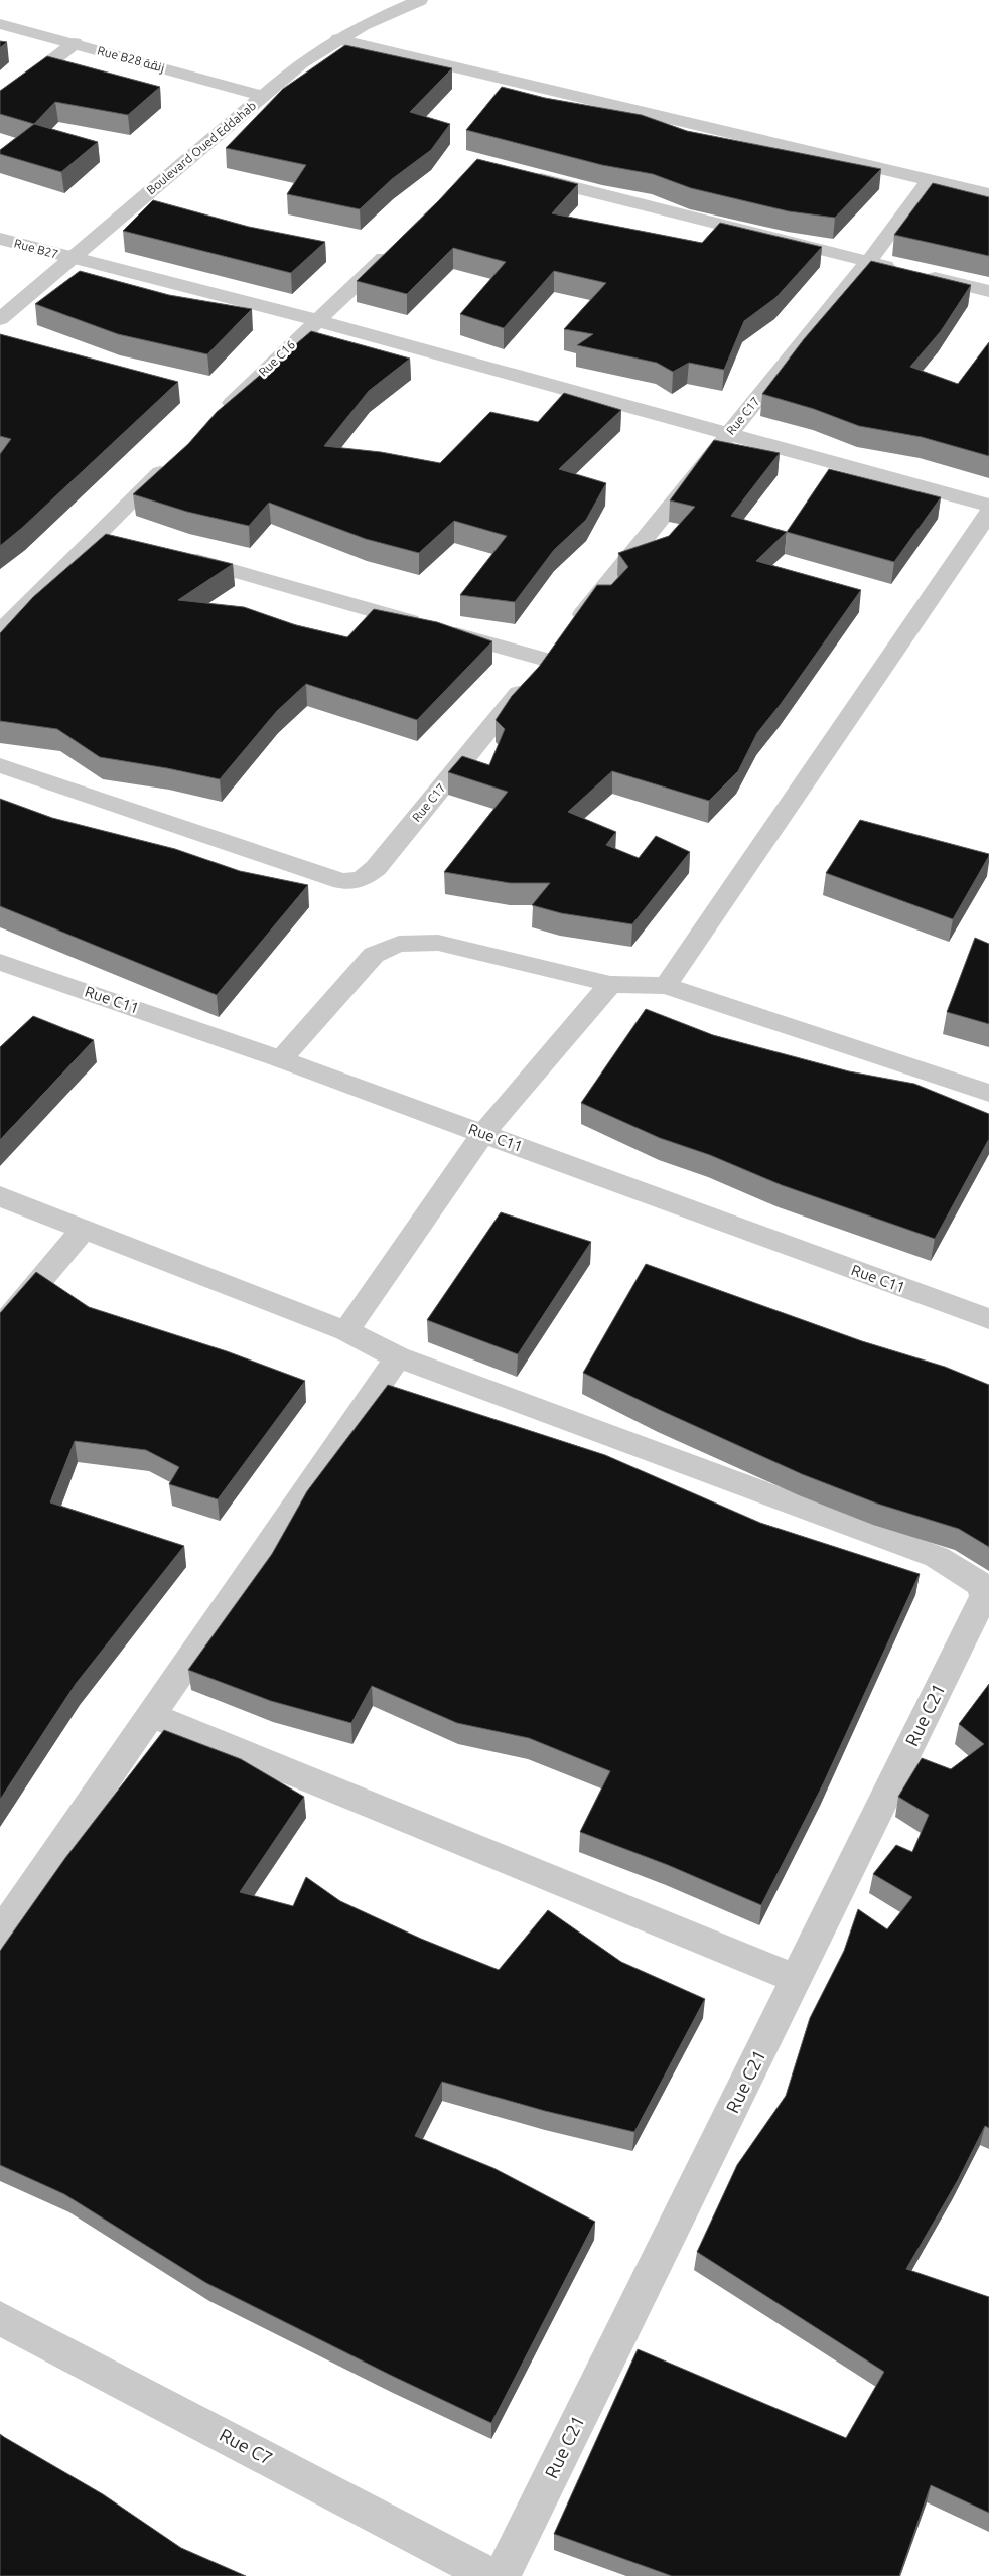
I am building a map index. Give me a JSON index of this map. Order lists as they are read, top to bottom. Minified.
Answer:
{"streets":{"street":["Rue B28 زنقة","Boulevard Oued Eddahab","Rue B27","Rue C16","Rue C17","Rue C11","Rue C21","Rue C7"]},"crossings":[["Rue B28 زنقة","Boulevard Oued Eddahab"],["Boulevard Oued Eddahab","Rue B27"],["Rue B27","Rue C16"],["Rue B27","Rue C17"]]}
